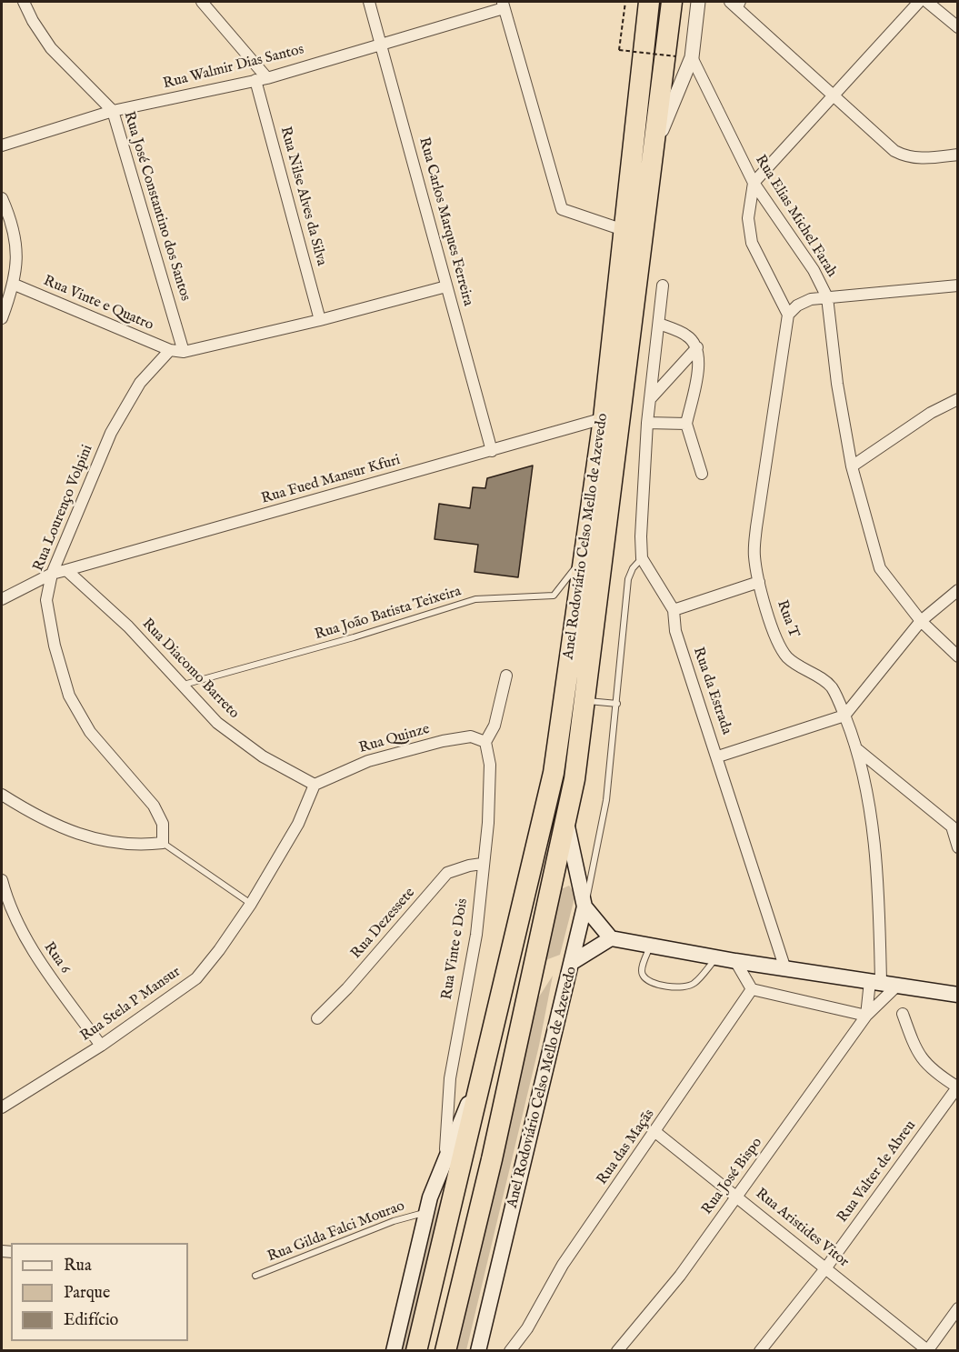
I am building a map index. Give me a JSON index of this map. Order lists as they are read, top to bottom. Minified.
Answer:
{"streets":{"highway":["Anel Rodoviário Celso Mello de Azevedo"],"street":["Rua Walmir Dias Santos","Rua Nilse Alves da Silva","Rua José Constantino dos Santos","Rua Elias Michel Farah","Rua Carlos Marques Ferreira","Rua Vinte e Quatro","Rua Fued Mansur Kfuri","Rua Lourenço Volpini","Rua T","Rua Diacomo Barreto","Rua da Estrada","Rua Quinze","Rua Dezessete","Rua Vinte e Dois","Rua 6","Rua Stela P Mansur","Rua das Maçãs","Rua Valter de Abreu","Rua José Bispo","Rua Aristides Vitor"],"lane":["Rua João Batista Teixeira","Rua Gilda Falci Mourao"]},"crossings":[["Rua Walmir Dias Santos","Rua Nilse Alves da Silva"],["Rua Walmir Dias Santos","Rua José Constantino dos Santos"],["Rua Walmir Dias Santos","Rua Carlos Marques Ferreira"],["Rua Carlos Marques Ferreira","Rua Fued Mansur Kfuri"],["Rua Vinte e Quatro","Rua Lourenço Volpini"],["Rua Fued Mansur Kfuri","Anel Rodoviário Celso Mello de Azevedo"],["Rua Fued Mansur Kfuri","Rua Diacomo Barreto"],["Anel Rodoviário Celso Mello de Azevedo","Rua João Batista Teixeira"],["Anel Rodoviário Celso Mello de Azevedo","Rua Vinte e Dois"],["Anel Rodoviário Celso Mello de Azevedo","Rua Gilda Falci Mourao"],["Rua João Batista Teixeira","Rua Diacomo Barreto"],["Rua T","Rua José Bispo"],["Rua Diacomo Barreto","Rua Quinze"],["Rua Diacomo Barreto","Rua Stela P Mansur"],["Rua Quinze","Rua Vinte e Dois"],["Rua Quinze","Rua Stela P Mansur"],["Rua Dezessete","Rua Vinte e Dois"],["Rua 6","Rua Stela P Mansur"],["Rua das Maçãs","Rua Aristides Vitor"],["Rua Valter de Abreu","Rua Aristides Vitor"],["Rua José Bispo","Rua Aristides Vitor"]],"legend":["Rua","Parque","Edifício"]}
